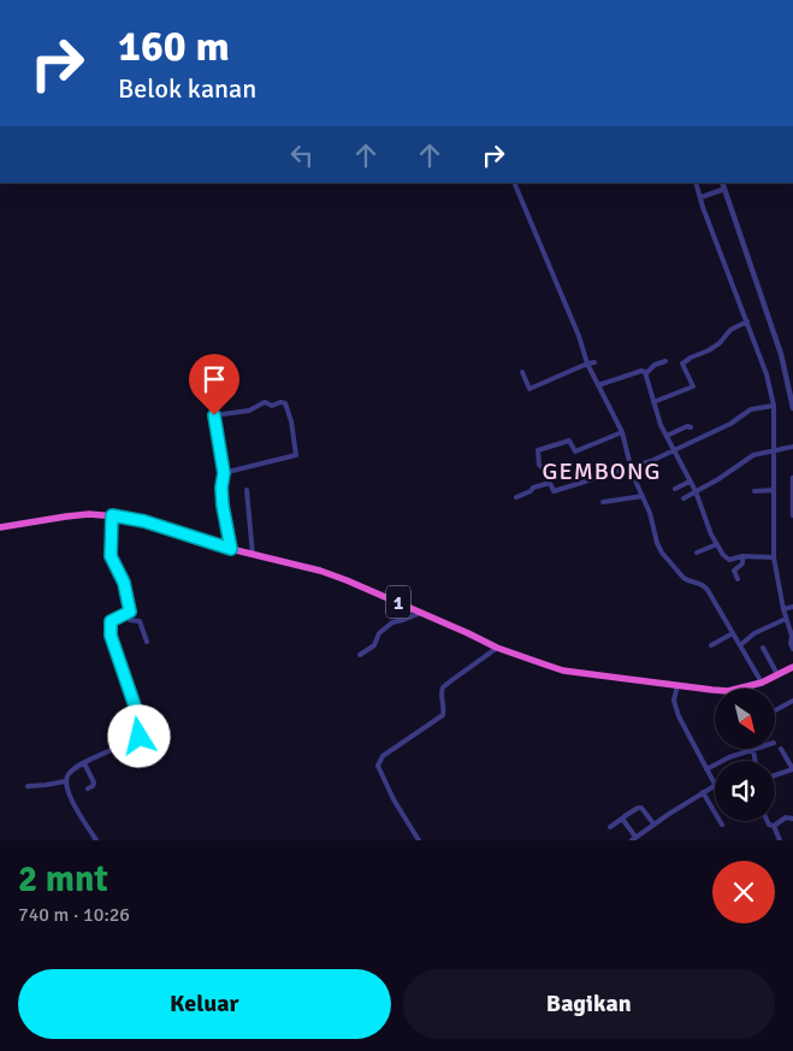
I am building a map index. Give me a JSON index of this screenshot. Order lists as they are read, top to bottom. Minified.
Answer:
{"streets":{"highway":["1"]},"districts":["GEMBONG"],"north":"bottom right","page":{"turn":["160 m","Belok kanan"],"heading":["2 mnt","740 m · 10:26"],"buttons":["Keluar","Bagikan"]}}
